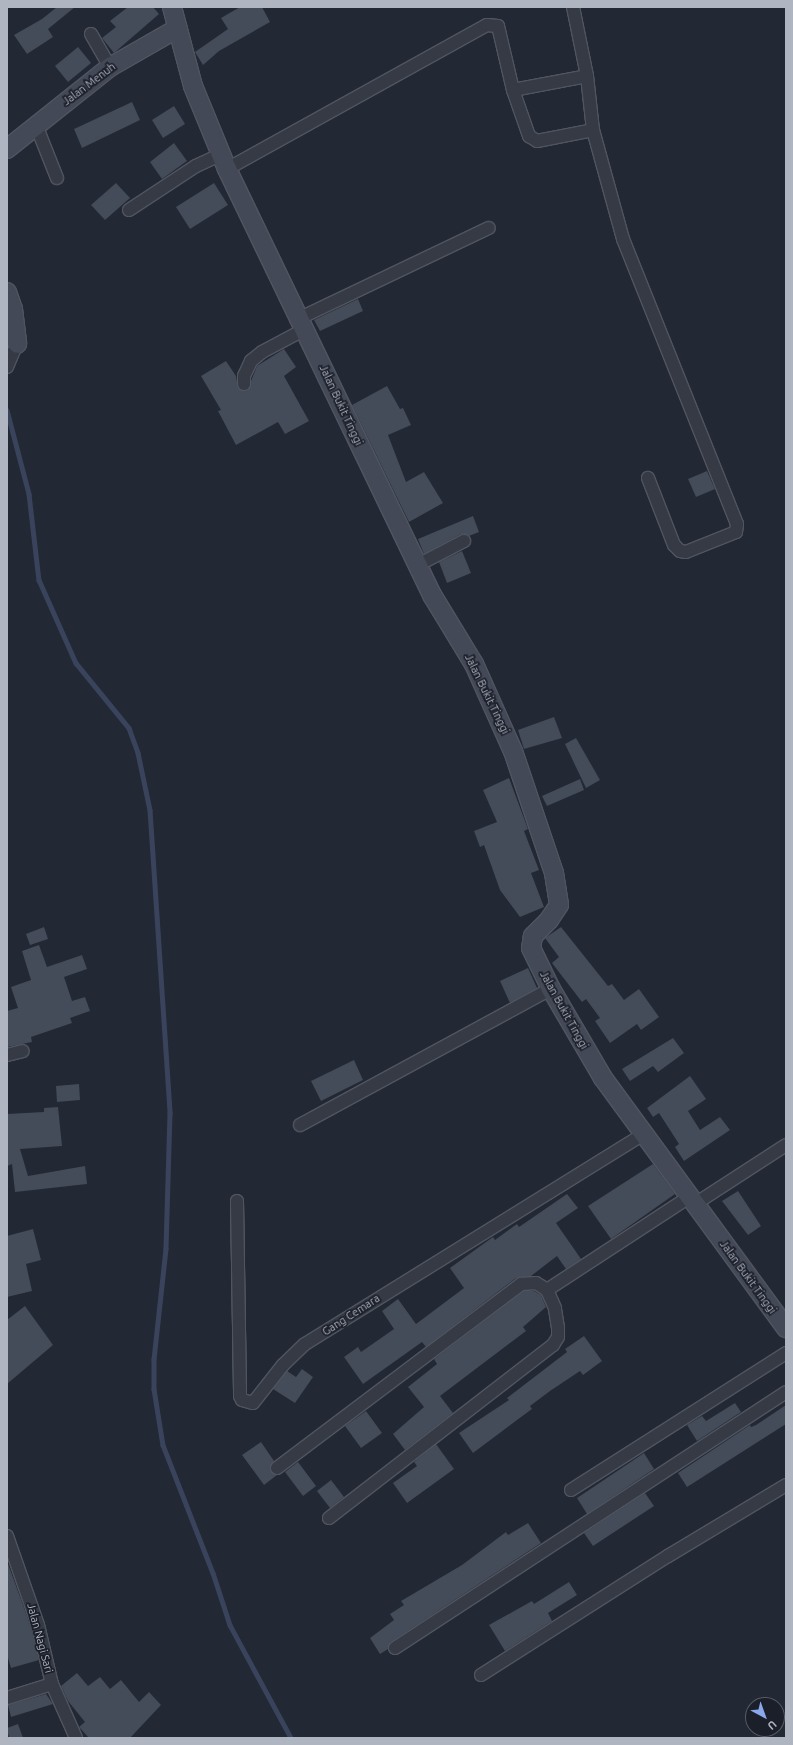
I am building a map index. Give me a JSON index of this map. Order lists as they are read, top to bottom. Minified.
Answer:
{"streets":{"street":["Jalan Menuh","Jalan Bukit Tinggi","Gang Cemara","Jalan Nagi Sari"]},"crossings":[["Jalan Menuh","Jalan Bukit Tinggi"],["Jalan Bukit Tinggi","Gang Cemara"]],"north":"bottom right"}
